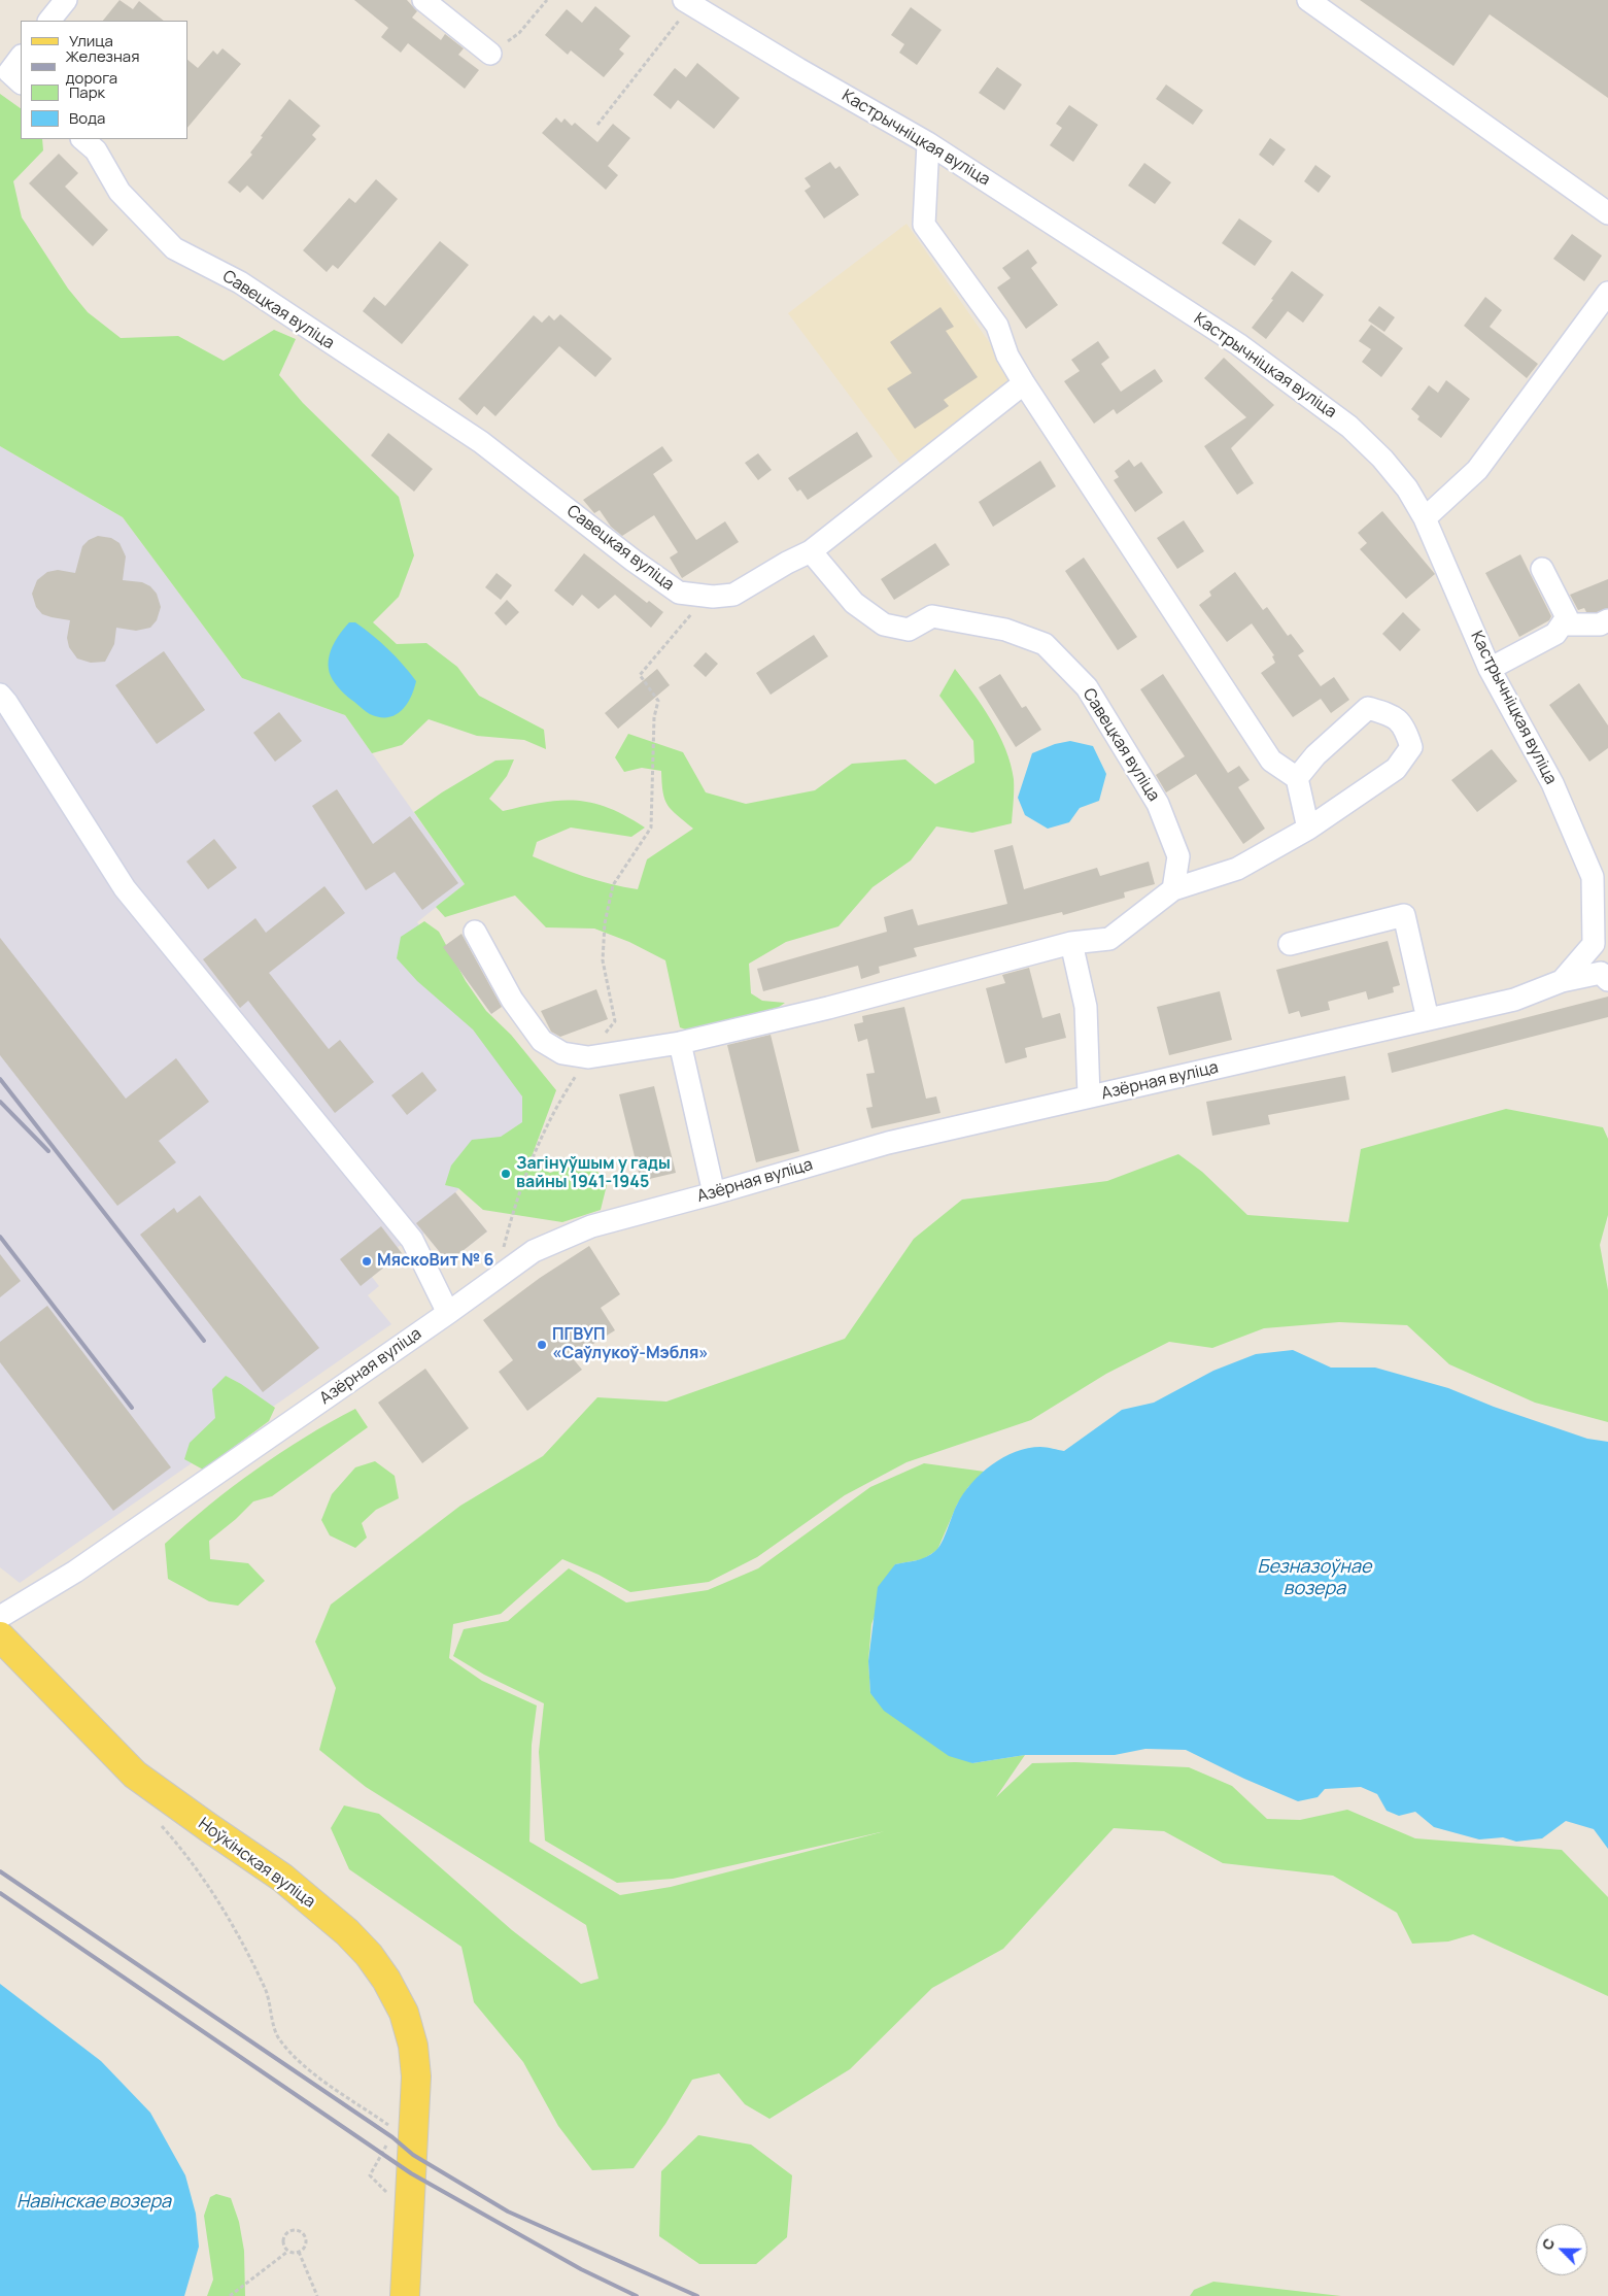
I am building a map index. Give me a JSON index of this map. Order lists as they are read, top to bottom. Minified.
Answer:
{"streets":{"main road":["Ноўкінская вуліца"],"street":["Кастрычніцкая вуліца","Савецкая вуліца","Азёрная вуліца"]},"crossings":[["Кастрычніцкая вуліца","Азёрная вуліца"]],"water":["Безназоўнае возера","Навінскае возера"],"places":["Загінуўшым у гады вайны 1941-1945","МяскоВит № 6","ПГВУП «Саўлукоў-Мэбля»"],"legend":["Улица","Железная дорога","Парк","Вода"],"north":"top left"}
